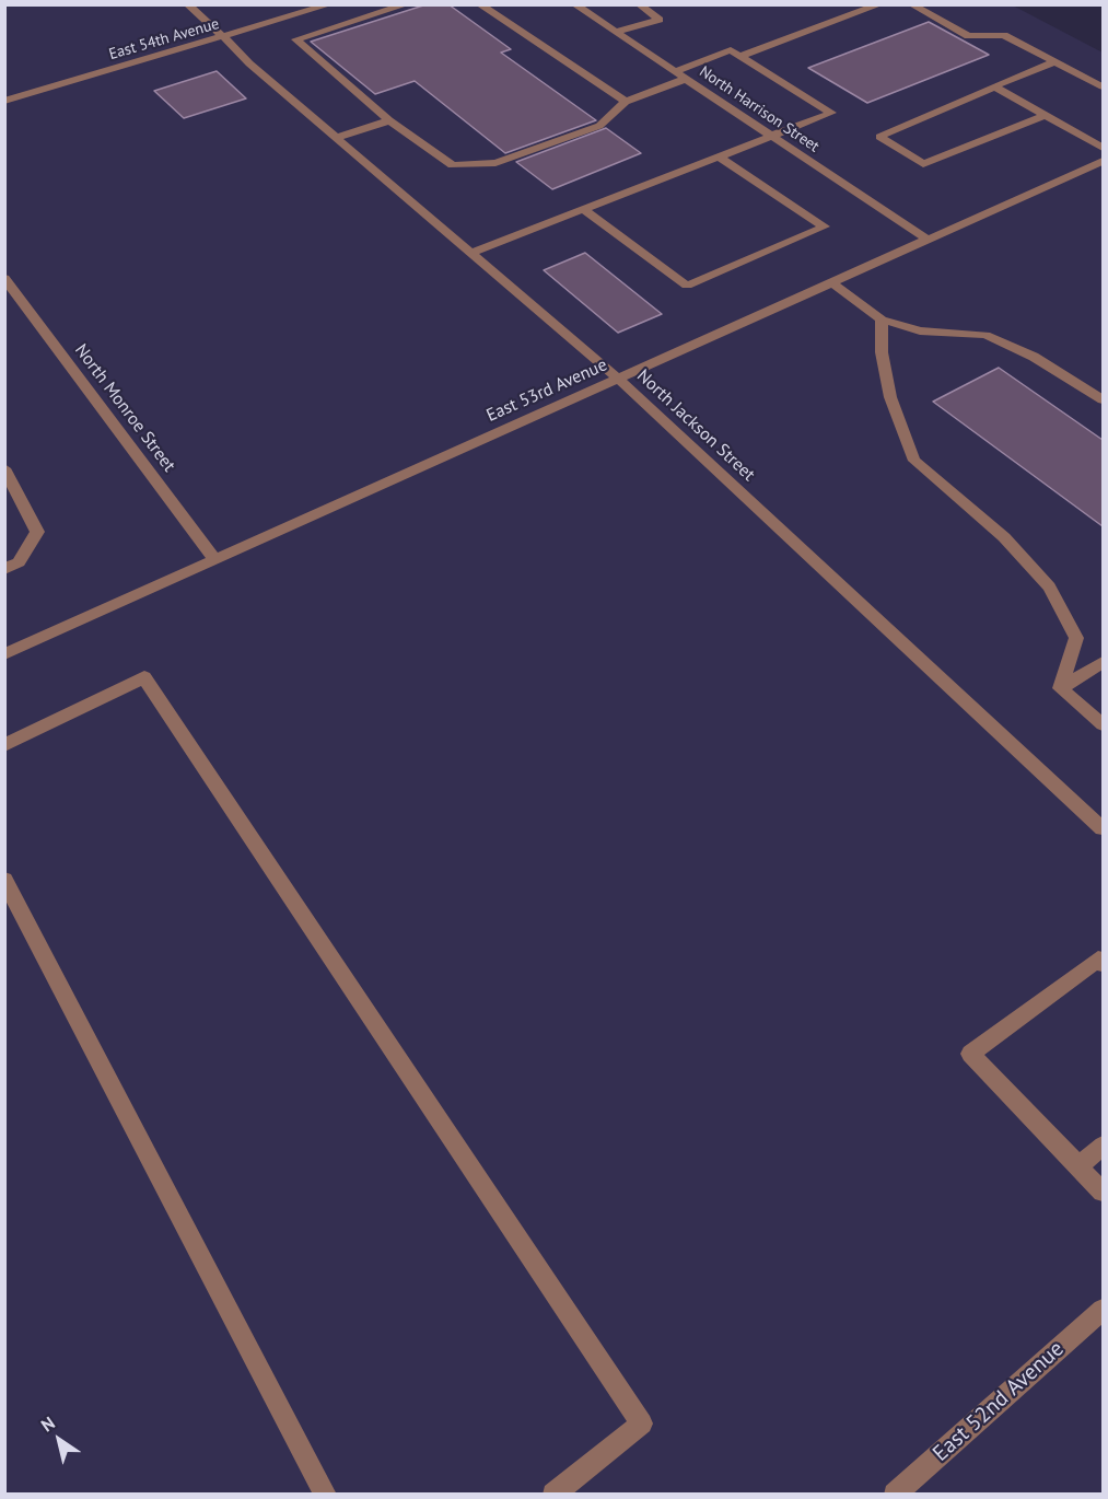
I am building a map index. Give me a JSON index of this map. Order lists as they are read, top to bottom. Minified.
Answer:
{"streets":{"street":["East 54th Avenue","North Harrison Street","East 53rd Avenue","North Monroe Street","North Jackson Street","East 52nd Avenue"]},"crossings":[["East 54th Avenue","North Jackson Street"],["North Harrison Street","East 53rd Avenue"],["East 53rd Avenue","North Monroe Street"],["East 53rd Avenue","North Jackson Street"]],"north":"top left"}
